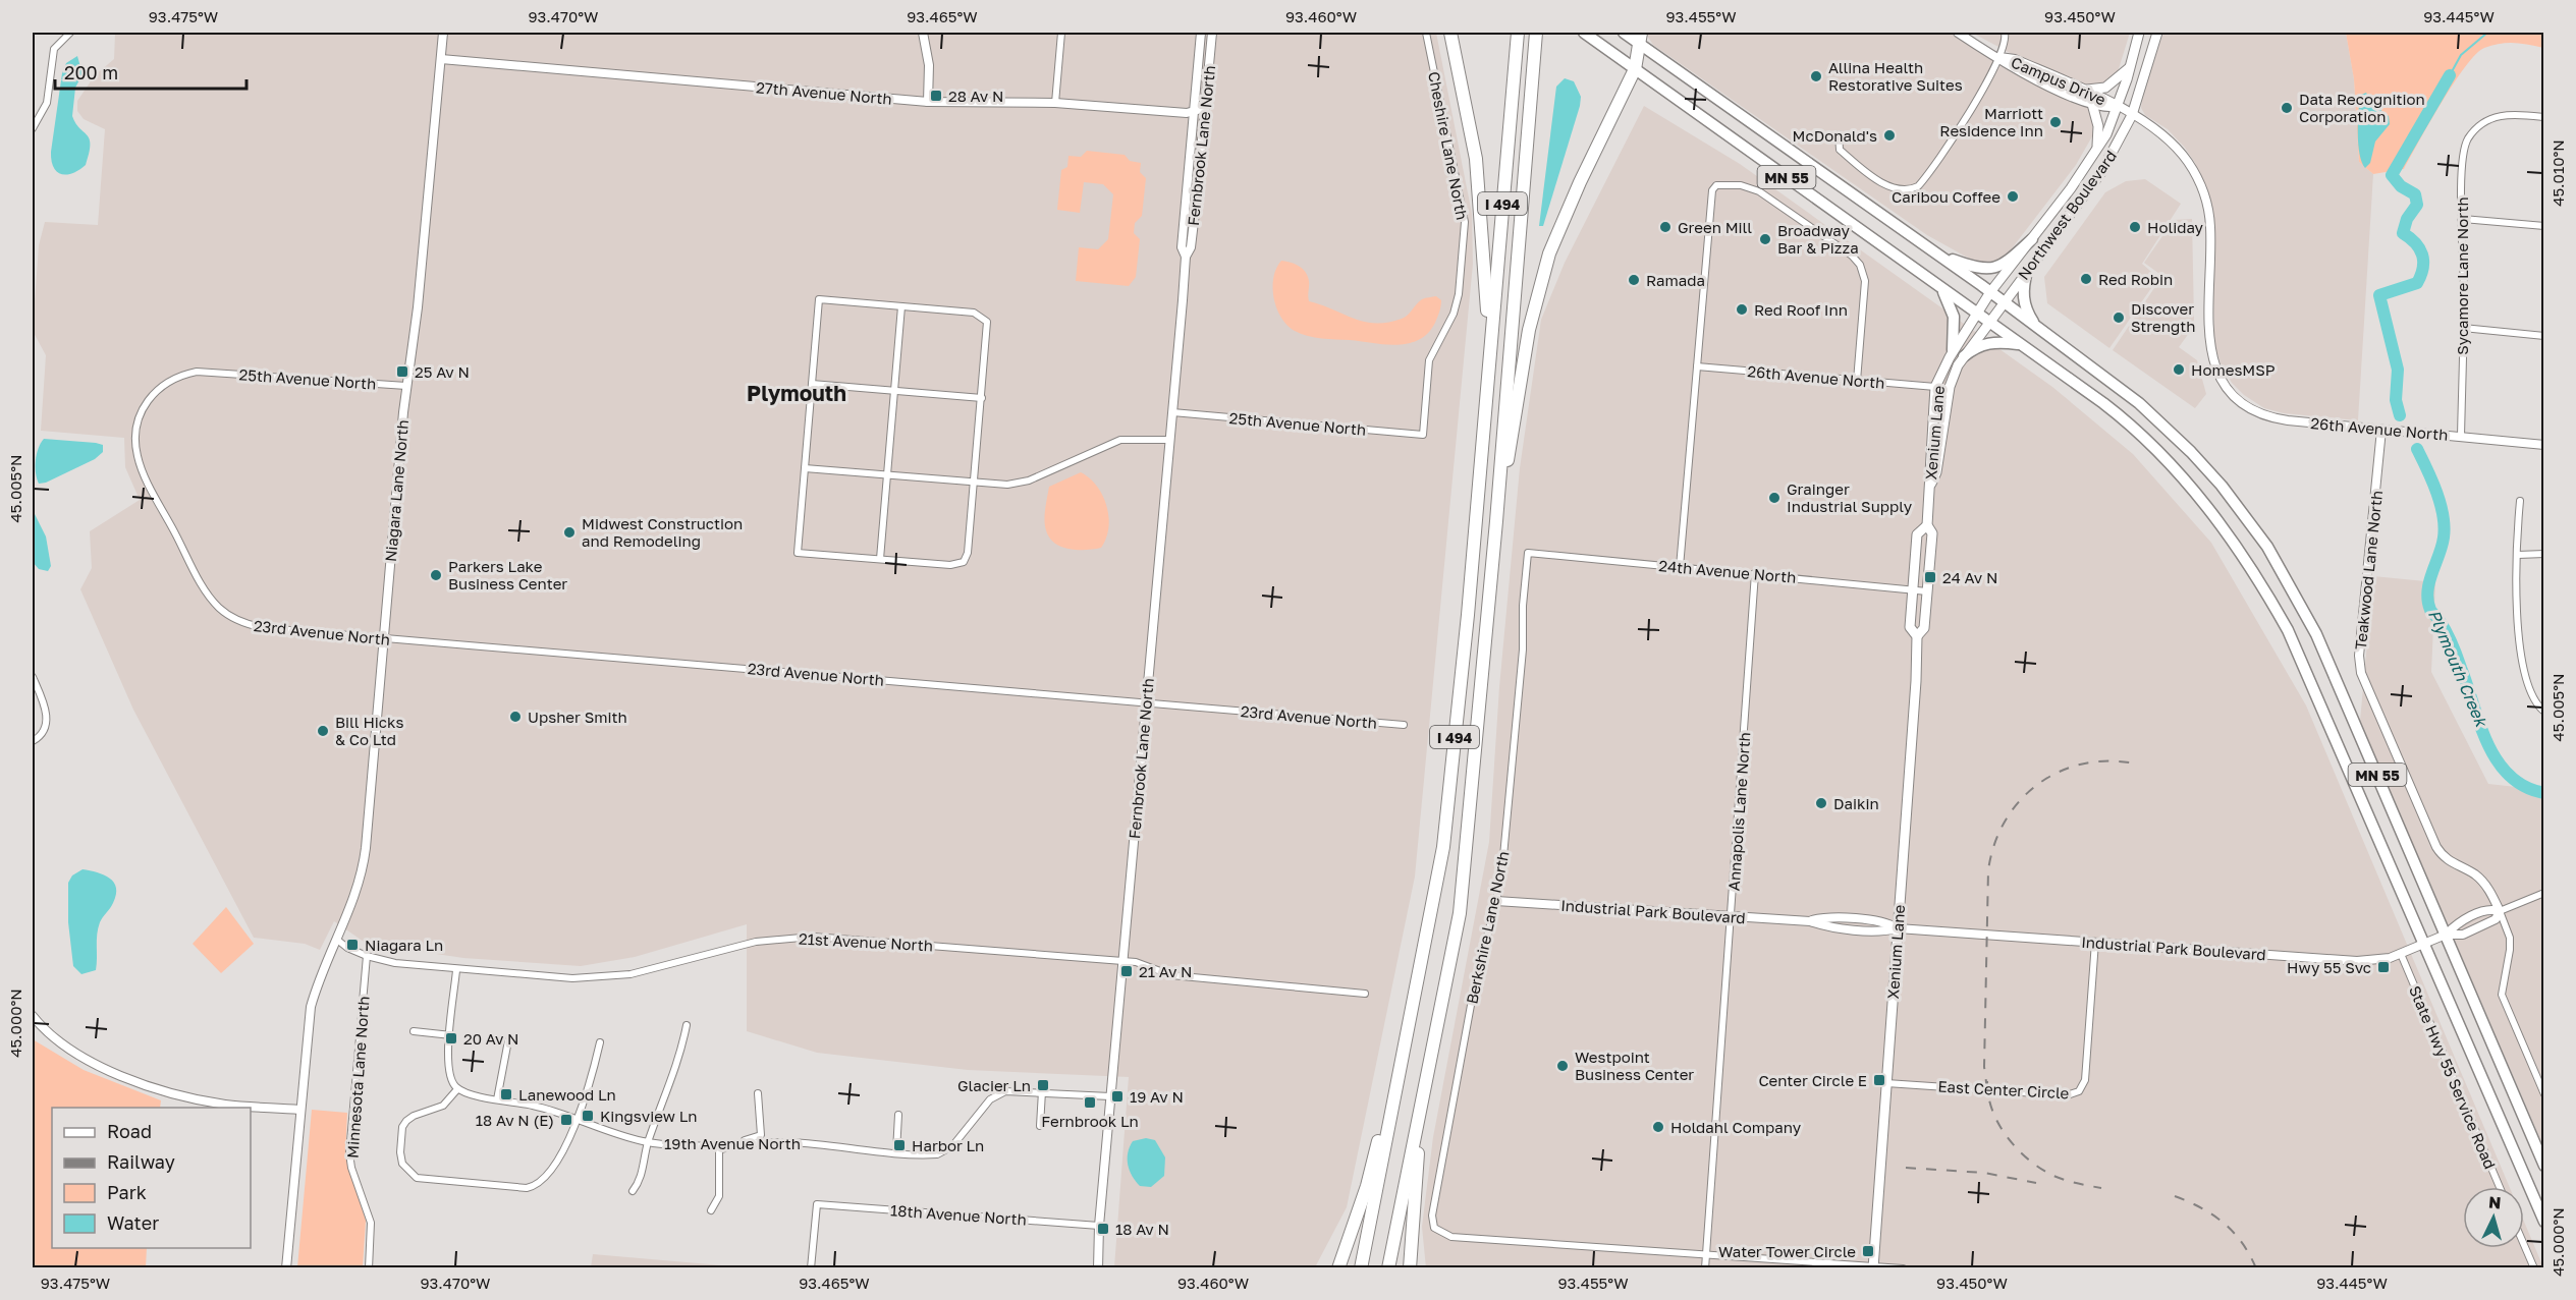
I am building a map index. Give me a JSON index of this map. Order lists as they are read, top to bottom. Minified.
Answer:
{"streets":{"highway":["MN 55","I 494"],"main road":["Northwest Boulevard","Xenium Lane"],"street":["Campus Drive","27th Avenue North","Fernbrook Lane North","Cheshire Lane North","Sycamore Lane North","26th Avenue North","25th Avenue North","Niagara Lane North","Teakwood Lane North","24th Avenue North","23rd Avenue North","Annapolis Lane North","Industrial Park Boulevard","Berkshire Lane North","21st Avenue North","Minnesota Lane North","State Hwy 55 Service Road","East Center Circle","19th Avenue North","18th Avenue North"]},"crossings":[["Campus Drive","Northwest Boulevard"],["Campus Drive","26th Avenue North"],["27th Avenue North","Fernbrook Lane North"],["27th Avenue North","Niagara Lane North"],["Fernbrook Lane North","25th Avenue North"],["Fernbrook Lane North","23rd Avenue North"],["Fernbrook Lane North","21st Avenue North"],["Fernbrook Lane North","19th Avenue North"],["Fernbrook Lane North","18th Avenue North"],["Cheshire Lane North","25th Avenue North"],["MN 55","Northwest Boulevard"],["MN 55","Xenium Lane"],["MN 55","Industrial Park Boulevard"],["Northwest Boulevard","Xenium Lane"],["Sycamore Lane North","26th Avenue North"],["26th Avenue North","Xenium Lane"],["26th Avenue North","Teakwood Lane North"],["25th Avenue North","Niagara Lane North"],["25th Avenue North","23rd Avenue North"],["Xenium Lane","24th Avenue North"],["Xenium Lane","Industrial Park Boulevard"],["Xenium Lane","East Center Circle"],["Niagara Lane North","23rd Avenue North"],["Niagara Lane North","21st Avenue North"],["Teakwood Lane North","Industrial Park Boulevard"],["24th Avenue North","Annapolis Lane North"],["24th Avenue North","Berkshire Lane North"],["Annapolis Lane North","Industrial Park Boulevard"],["Annapolis Lane North","Berkshire Lane North"],["Industrial Park Boulevard","Berkshire Lane North"],["Industrial Park Boulevard","State Hwy 55 Service Road"],["Industrial Park Boulevard","East Center Circle"],["21st Avenue North","Minnesota Lane North"]],"districts":["Plymouth"],"water":["Plymouth Creek"],"places":{"other":["Allina Health Restorative Suites","Data Recognition Corporation","Marriott Residence Inn","McDonald's","Caribou Coffee","Green Mill","Holiday","Broadway Bar & Pizza","Red Robin","Ramada","Red Roof Inn","Discover Strength","HomesMSP","Grainger Industrial Supply","Midwest Construction and Remodeling","Parkers Lake Business Center","Upsher Smith","Bill Hicks & Co Ltd","Daikin","Westpoint Business Center","Holdahl Company"],"transit":["28 Av N","25 Av N","24 Av N","Niagara Ln","Hwy 55 Svc","21 Av N","20 Av N","Center Circle E","Glacier Ln","Lanewood Ln","19 Av N","Fernbrook Ln","Kingsview Ln","18 Av N (E)","Harbor Ln","18 Av N","Water Tower Circle"]},"legend":["Road","Railway","Park","Water"],"scale_bar":"200 m","north":"top","coordinates":["93.475°W","93.470°W","93.465°W","93.460°W","93.455°W","93.450°W","93.445°W","45.010°N","45.005°N","45.000°N"]}
